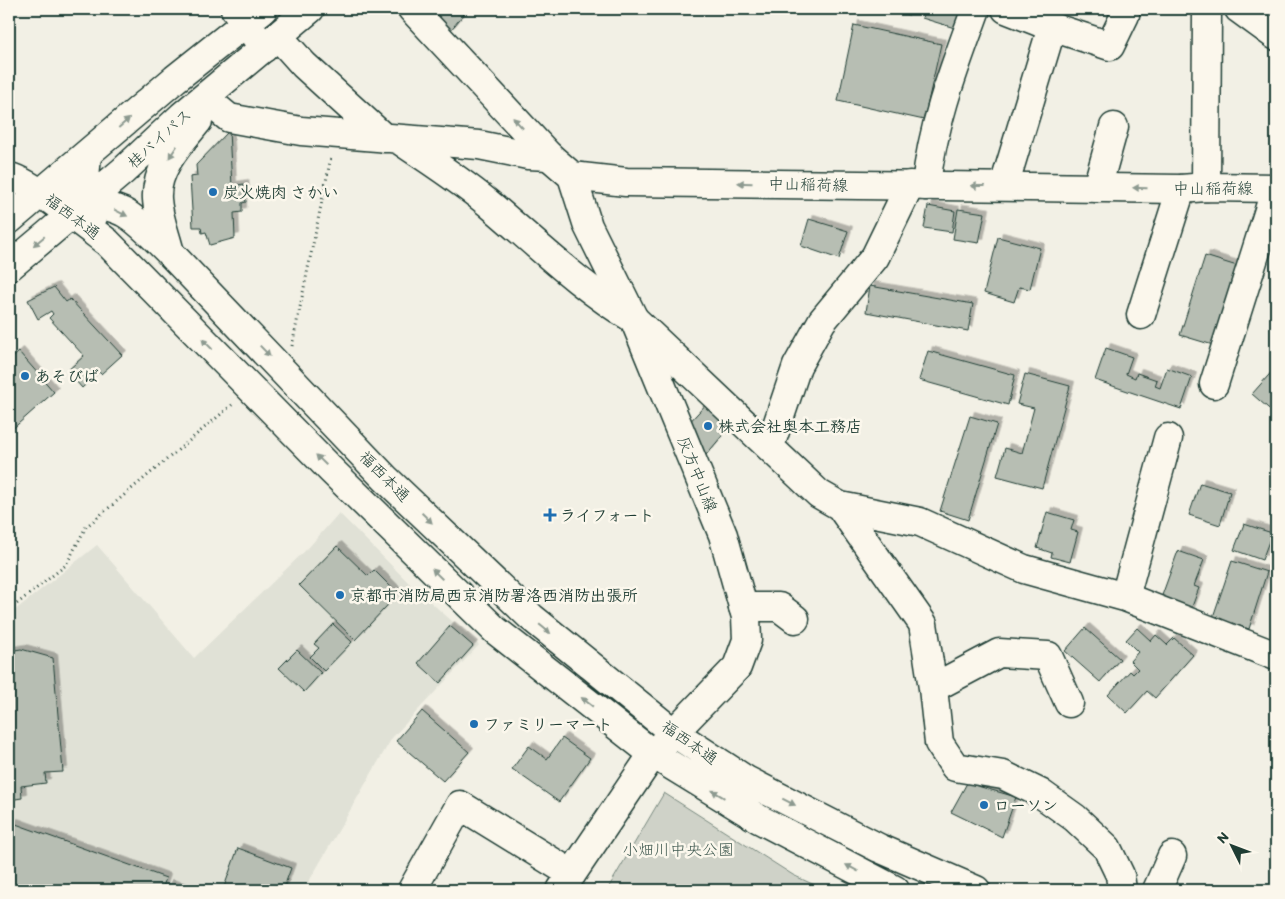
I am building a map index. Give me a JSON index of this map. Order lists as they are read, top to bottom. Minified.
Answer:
{"streets":{"main road":["桂バイパス","中山稲荷線","福西本通","灰方中山線"]},"crossings":[["桂バイパス","福西本通"],["中山稲荷線","灰方中山線"],["福西本通","灰方中山線"]],"one_way":["中山稲荷線"],"parks":["小畑川中央公園"],"places":{"other":["炭火焼肉 さかい","あそびば","株式会社奥本工務店","京都市消防局西京消防署洛西消防出張所","ファミリーマート","ローソン"],"health":["ライフォート"]},"north":"top left"}
